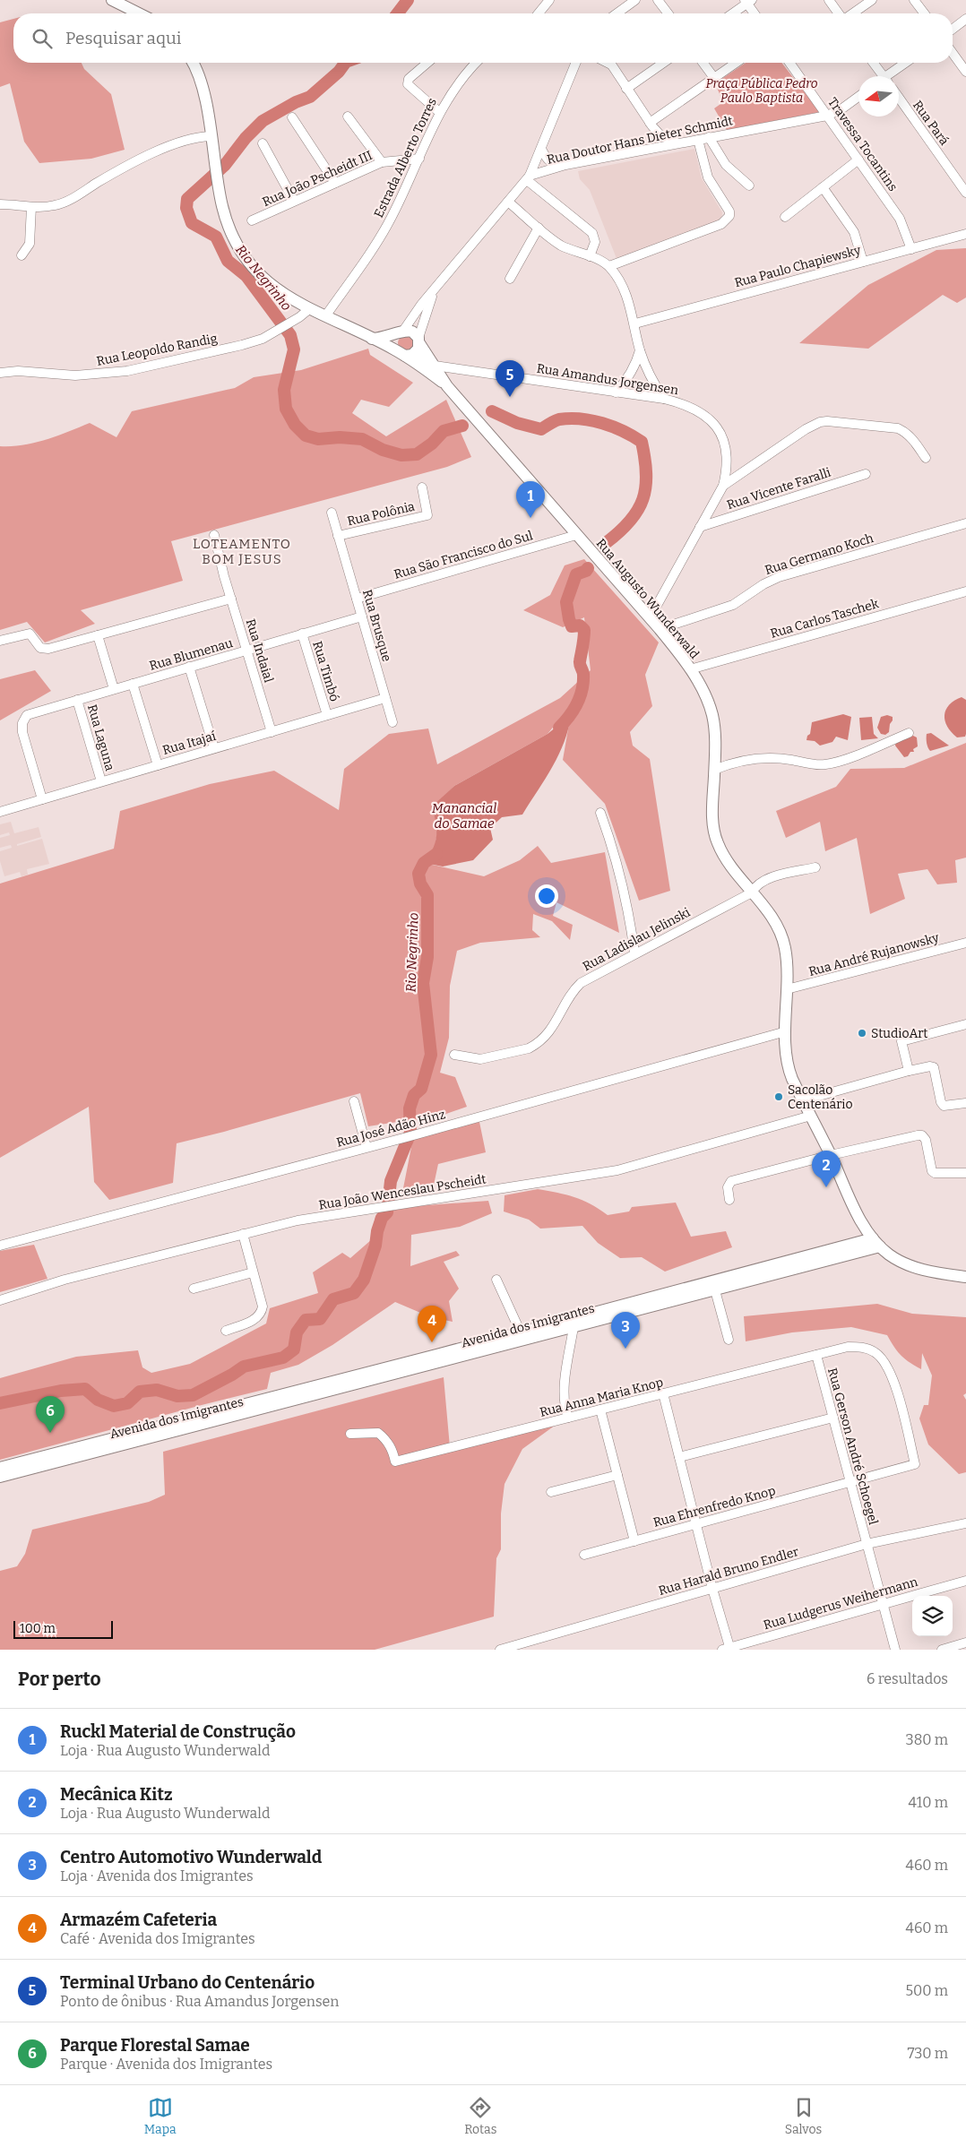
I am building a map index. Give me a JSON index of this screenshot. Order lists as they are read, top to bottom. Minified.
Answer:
{"streets":{"main road":["Rua Augusto Wunderwald","Avenida dos Imigrantes"],"street":["Rua Pará","Rua Doutor Hans Dieter Schmidt","Travessa Tocantins","Estrada Alberto Torres","Rua João Pscheidt III","Rua Paulo Chapiewsky","Rua Leopoldo Randig","Rua Amandus Jorgensen","Rua Vicente Faralli","Rua Polônia","Rua Germano Koch","Rua São Francisco do Sul","Rua Carlos Taschek","Rua Brusque","Rua Indaial","Rua Blumenau","Rua Timbó","Rua Laguna","Rua Itajaí","Rua Ladislau Jelinski","Rua André Rujanowsky","Rua José Adão Hinz","Rua João Wenceslau Pscheidt","Rua Anna Maria Knop","Rua Gerson André Schoegel","Rua Ehrenfredo Knop","Rua Harald Bruno Endler","Rua Ludgerus Weihermann"]},"crossings":[["Rua Doutor Hans Dieter Schmidt","Travessa Tocantins"],["Travessa Tocantins","Rua Paulo Chapiewsky"],["Estrada Alberto Torres","Rua João Pscheidt III"],["Estrada Alberto Torres","Rua Augusto Wunderwald"],["Rua Leopoldo Randig","Rua Augusto Wunderwald"],["Rua Amandus Jorgensen","Rua Vicente Faralli"],["Rua Amandus Jorgensen","Rua Augusto Wunderwald"],["Rua Polônia","Rua Brusque"],["Rua Germano Koch","Rua Augusto Wunderwald"],["Rua São Francisco do Sul","Rua Augusto Wunderwald"],["Rua São Francisco do Sul","Rua Brusque"],["Rua Augusto Wunderwald","Rua Carlos Taschek"],["Rua Augusto Wunderwald","Rua Ladislau Jelinski"],["Rua Augusto Wunderwald","Rua André Rujanowsky"],["Rua Augusto Wunderwald","Rua José Adão Hinz"],["Rua Augusto Wunderwald","Rua João Wenceslau Pscheidt"],["Rua Augusto Wunderwald","Avenida dos Imigrantes"],["Rua Brusque","Rua Blumenau"],["Rua Brusque","Rua Itajaí"],["Rua Indaial","Rua Blumenau"],["Rua Indaial","Rua Itajaí"],["Rua Blumenau","Rua Timbó"],["Rua Blumenau","Rua Laguna"],["Rua Blumenau","Rua Itajaí"],["Rua Timbó","Rua Itajaí"],["Rua Laguna","Rua Itajaí"],["Rua Anna Maria Knop","Rua Gerson André Schoegel"],["Rua Anna Maria Knop","Rua Ehrenfredo Knop"],["Rua Gerson André Schoegel","Rua Ehrenfredo Knop"],["Rua Gerson André Schoegel","Rua Harald Bruno Endler"],["Rua Gerson André Schoegel","Rua Ludgerus Weihermann"]],"districts":["LOTEAMENTO BOM JESUS"],"water":["Rio Negrinho","Manancial do Samae"],"parks":["Praça Pública Pedro Paulo Baptista"],"places":["StudioArt","Sacolão Centenário"],"scale_bar":"100 m","north":"left","page":{"search":"Pesquisar aqui","pins":["5","1","2","4","3","6"],"scale":"100 m","heading":["Por perto","6 resultados"],"list":[{"mark":"1","name":"Ruckl Material de Construção","note":"Loja · Rua Augusto Wunderwald","value":"380 m"},{"mark":"2","name":"Mecânica Kitz","note":"Loja · Rua Augusto Wunderwald","value":"410 m"},{"mark":"3","name":"Centro Automotivo Wunderwald","note":"Loja · Avenida dos Imigrantes","value":"460 m"},{"mark":"4","name":"Armazém Cafeteria","note":"Café · Avenida dos Imigrantes","value":"460 m"},{"mark":"5","name":"Terminal Urbano do Centenário","note":"Ponto de ônibus · Rua Amandus Jorgensen","value":"500 m"},{"mark":"6","name":"Parque Florestal Samae","note":"Parque · Avenida dos Imigrantes","value":"730 m"}],"nav":["Mapa","Rotas","Salvos"]}}
